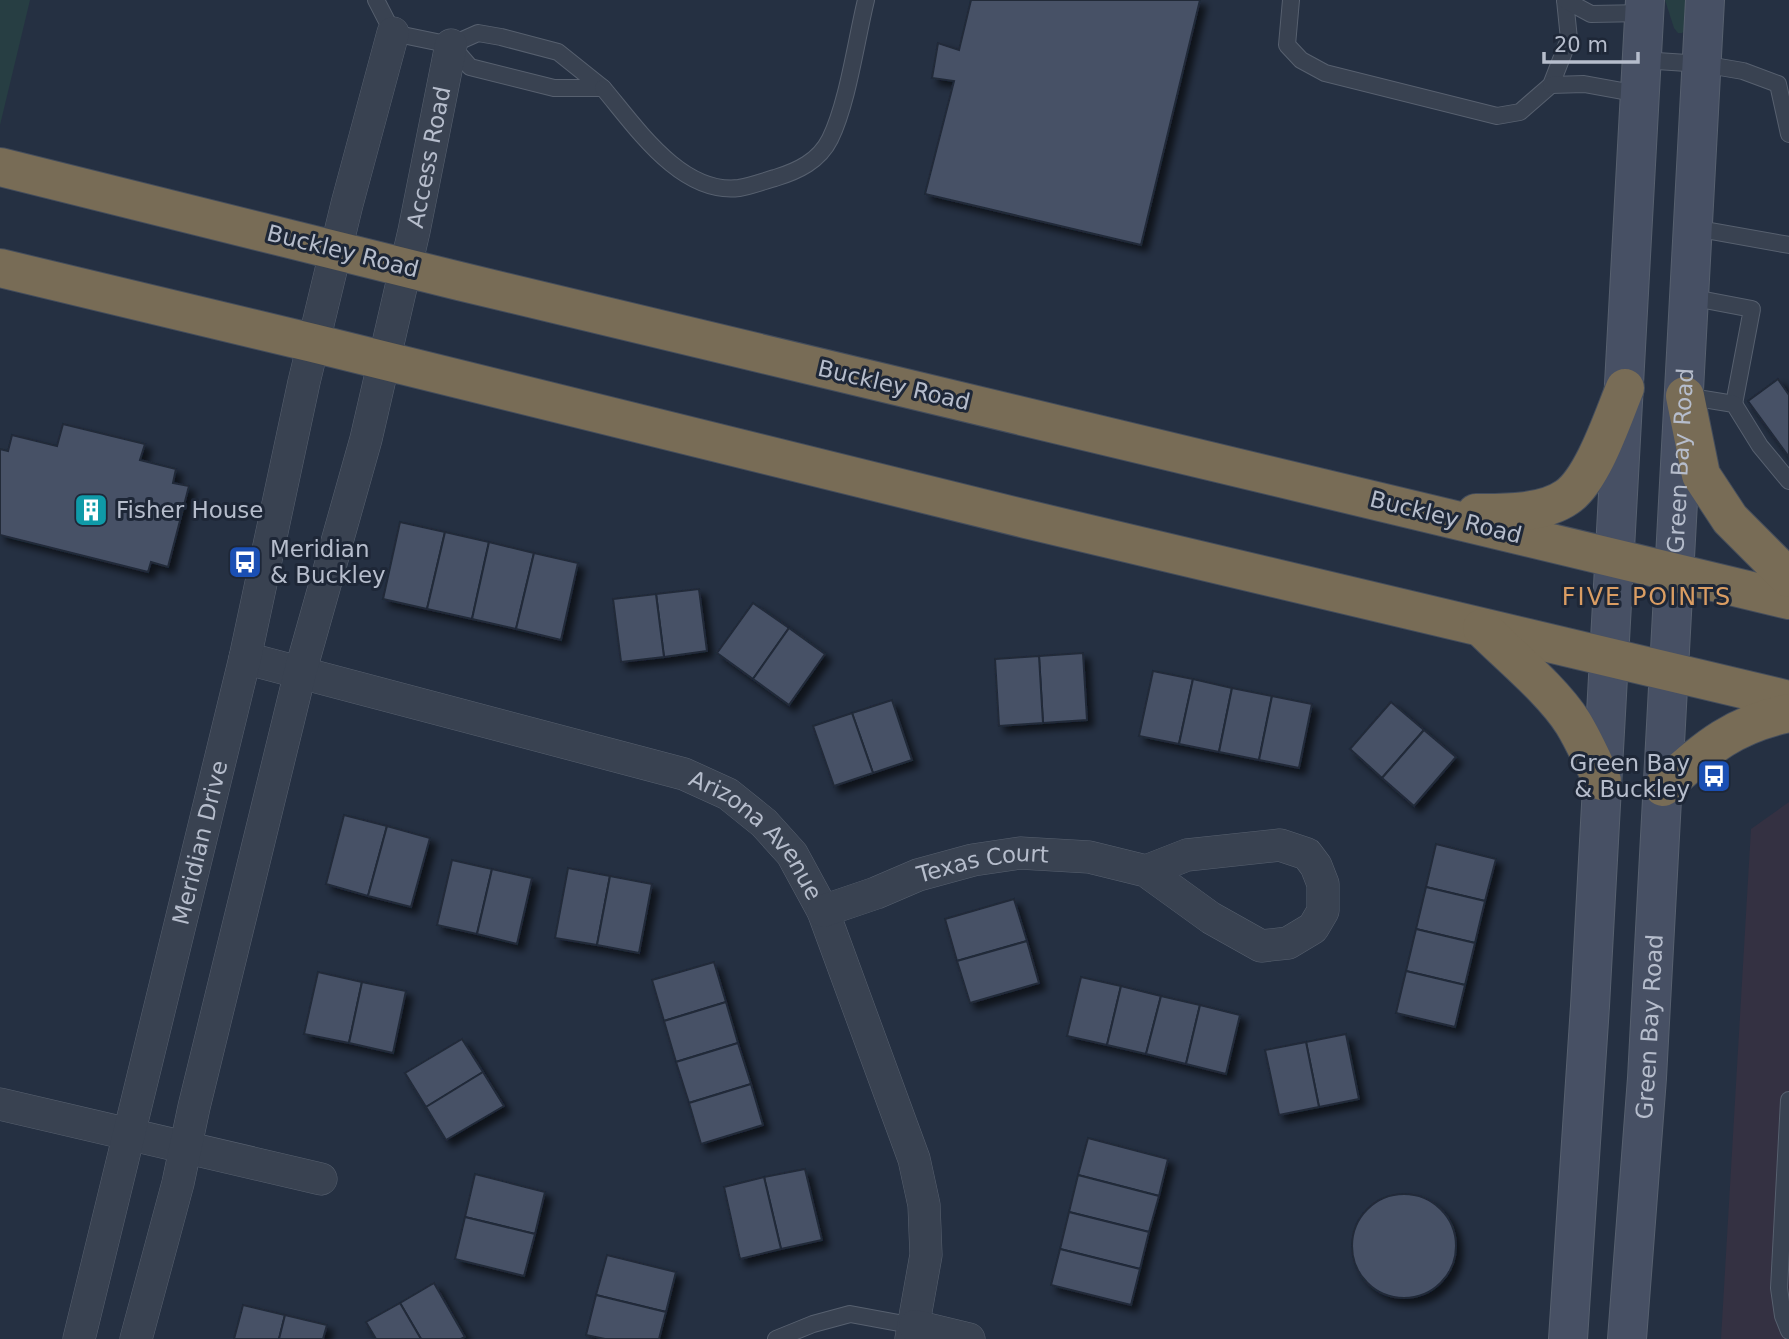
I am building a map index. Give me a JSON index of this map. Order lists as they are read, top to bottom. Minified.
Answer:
{"streets":{"highway":["Buckley Road"],"main road":["Green Bay Road"],"street":["Access Road","Arizona Avenue","Meridian Drive","Texas Court"]},"crossings":[["Access Road","Buckley Road"],["Buckley Road","Green Bay Road"],["Buckley Road","Meridian Drive"],["Arizona Avenue","Meridian Drive"],["Arizona Avenue","Texas Court"]],"districts":["FIVE POINTS"],"places":{"building":["Fisher House"],"bus stop":["Meridian & Buckley","Green Bay & Buckley"]},"scale_bar":"20 m"}
